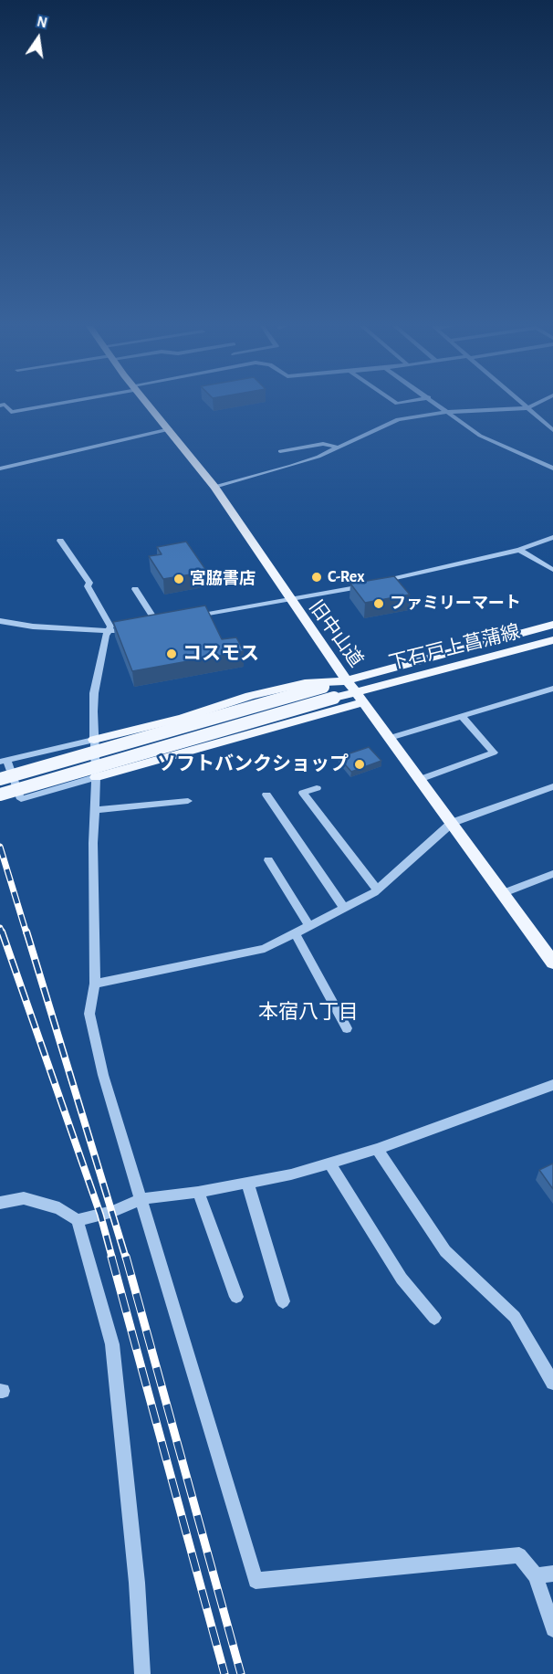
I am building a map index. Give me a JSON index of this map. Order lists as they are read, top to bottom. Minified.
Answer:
{"streets":{"main road":["旧中山道","下石戸上菖蒲線"]},"crossings":[["旧中山道","下石戸上菖蒲線"]],"districts":["本宿八丁目"],"places":["C-Rex","宮脇書店","ファミリーマート","コスモス","ソフトバンクショップ"],"north":"top"}
